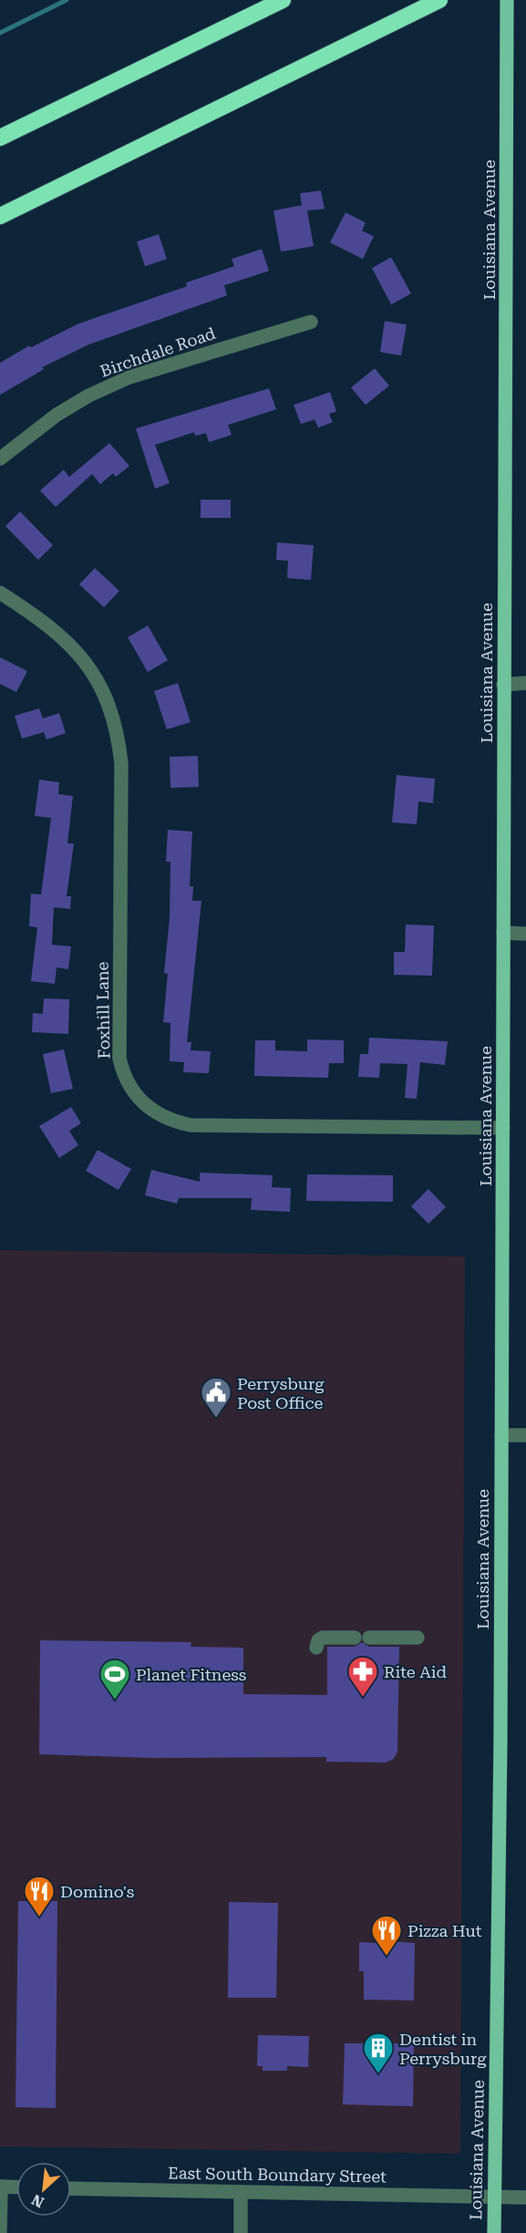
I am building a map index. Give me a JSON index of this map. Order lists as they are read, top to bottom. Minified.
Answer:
{"streets":{"main road":["Louisiana Avenue"],"street":["Birchdale Road","Foxhill Lane","East South Boundary Street"]},"crossings":[["Louisiana Avenue","Foxhill Lane"],["Louisiana Avenue","East South Boundary Street"]],"places":{"public building":["Perrysburg Post Office"],"pharmacy":["Rite Aid"],"sports":["Planet Fitness"],"restaurant":["Domino's","Pizza Hut"],"building":["Dentist in Perrysburg"]},"north":"bottom left"}
